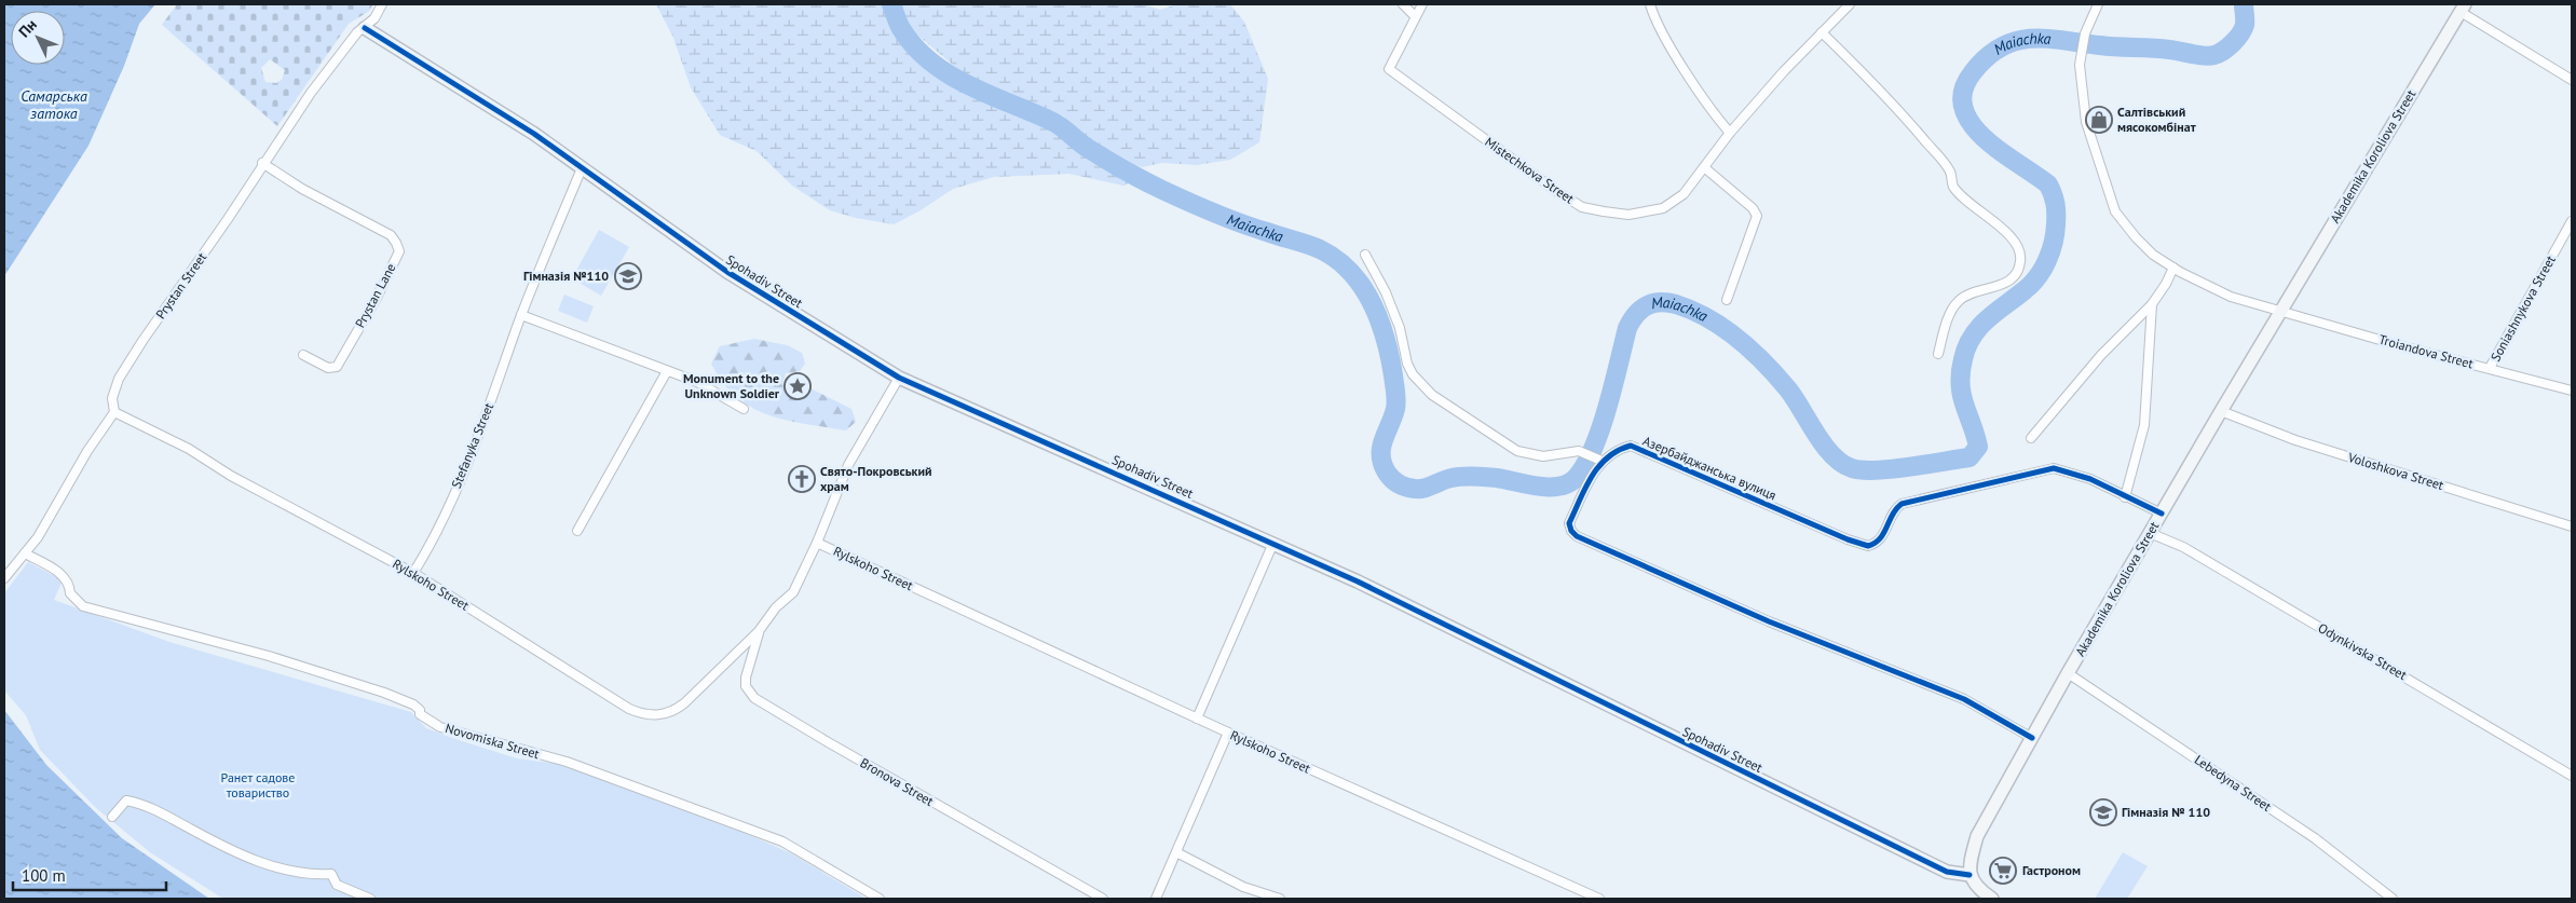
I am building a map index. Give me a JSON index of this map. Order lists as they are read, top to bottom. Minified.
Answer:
{"streets":{"street":["Akademika Koroliova Street","Mistechkova Street","Spohadiv Street","Prystan Street","Prystan Lane","Soniashnykova Street","Troiandova Street","Stefanyka Street","Азербайджанська вулиця","Voloshkova Street","Rylskoho Street","Odynkivska Street","Novomiska Street","Bronova Street","Lebedyna Street"]},"crossings":[["Akademika Koroliova Street","Spohadiv Street"],["Akademika Koroliova Street","Troiandova Street"],["Akademika Koroliova Street","Азербайджанська вулиця"],["Akademika Koroliova Street","Voloshkova Street"],["Akademika Koroliova Street","Odynkivska Street"],["Akademika Koroliova Street","Lebedyna Street"],["Spohadiv Street","Prystan Street"],["Spohadiv Street","Stefanyka Street"],["Prystan Street","Prystan Lane"],["Prystan Street","Rylskoho Street"],["Soniashnykova Street","Troiandova Street"],["Stefanyka Street","Rylskoho Street"],["Rylskoho Street","Bronova Street"]],"water":["Maiachka","Самарська затока"],"parks":["Ранет садове товариство"],"places":{"shop":["Салтівський мясокомбінат"],"school or university":["Гімназія №110","Гімназія № 110"],"place":["Monument to the Unknown Soldier"],"church":["Свято-Покровський храм"],"supermarket":["Гастроном"]},"scale_bar":"100 m","north":"top left"}
